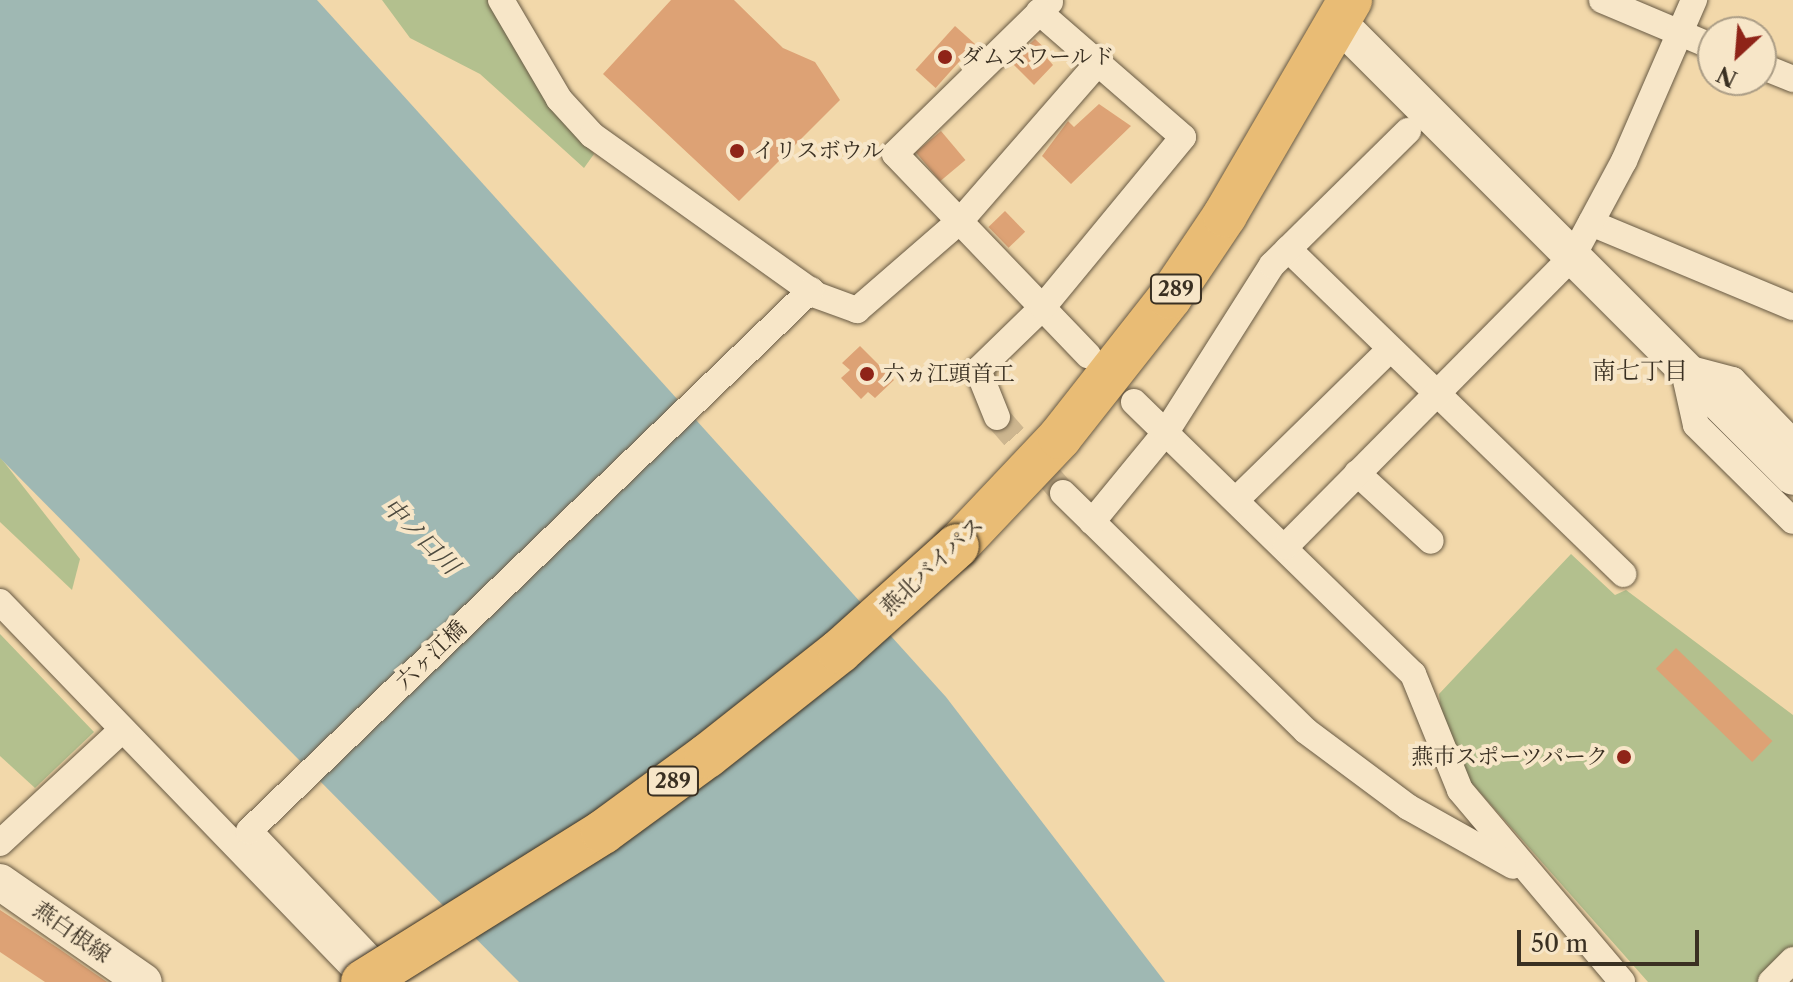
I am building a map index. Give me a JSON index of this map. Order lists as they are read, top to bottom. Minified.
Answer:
{"streets":{"highway":["289","燕北バイパス"],"street":["六ヶ江橋","燕白根線"]},"districts":["南七丁目"],"water":["中ノ口川"],"places":["ダムズワールド","イリスボウル","六ヵ江頭首工","燕市スポーツパーク"],"scale_bar":"50 m","north":"bottom left"}
